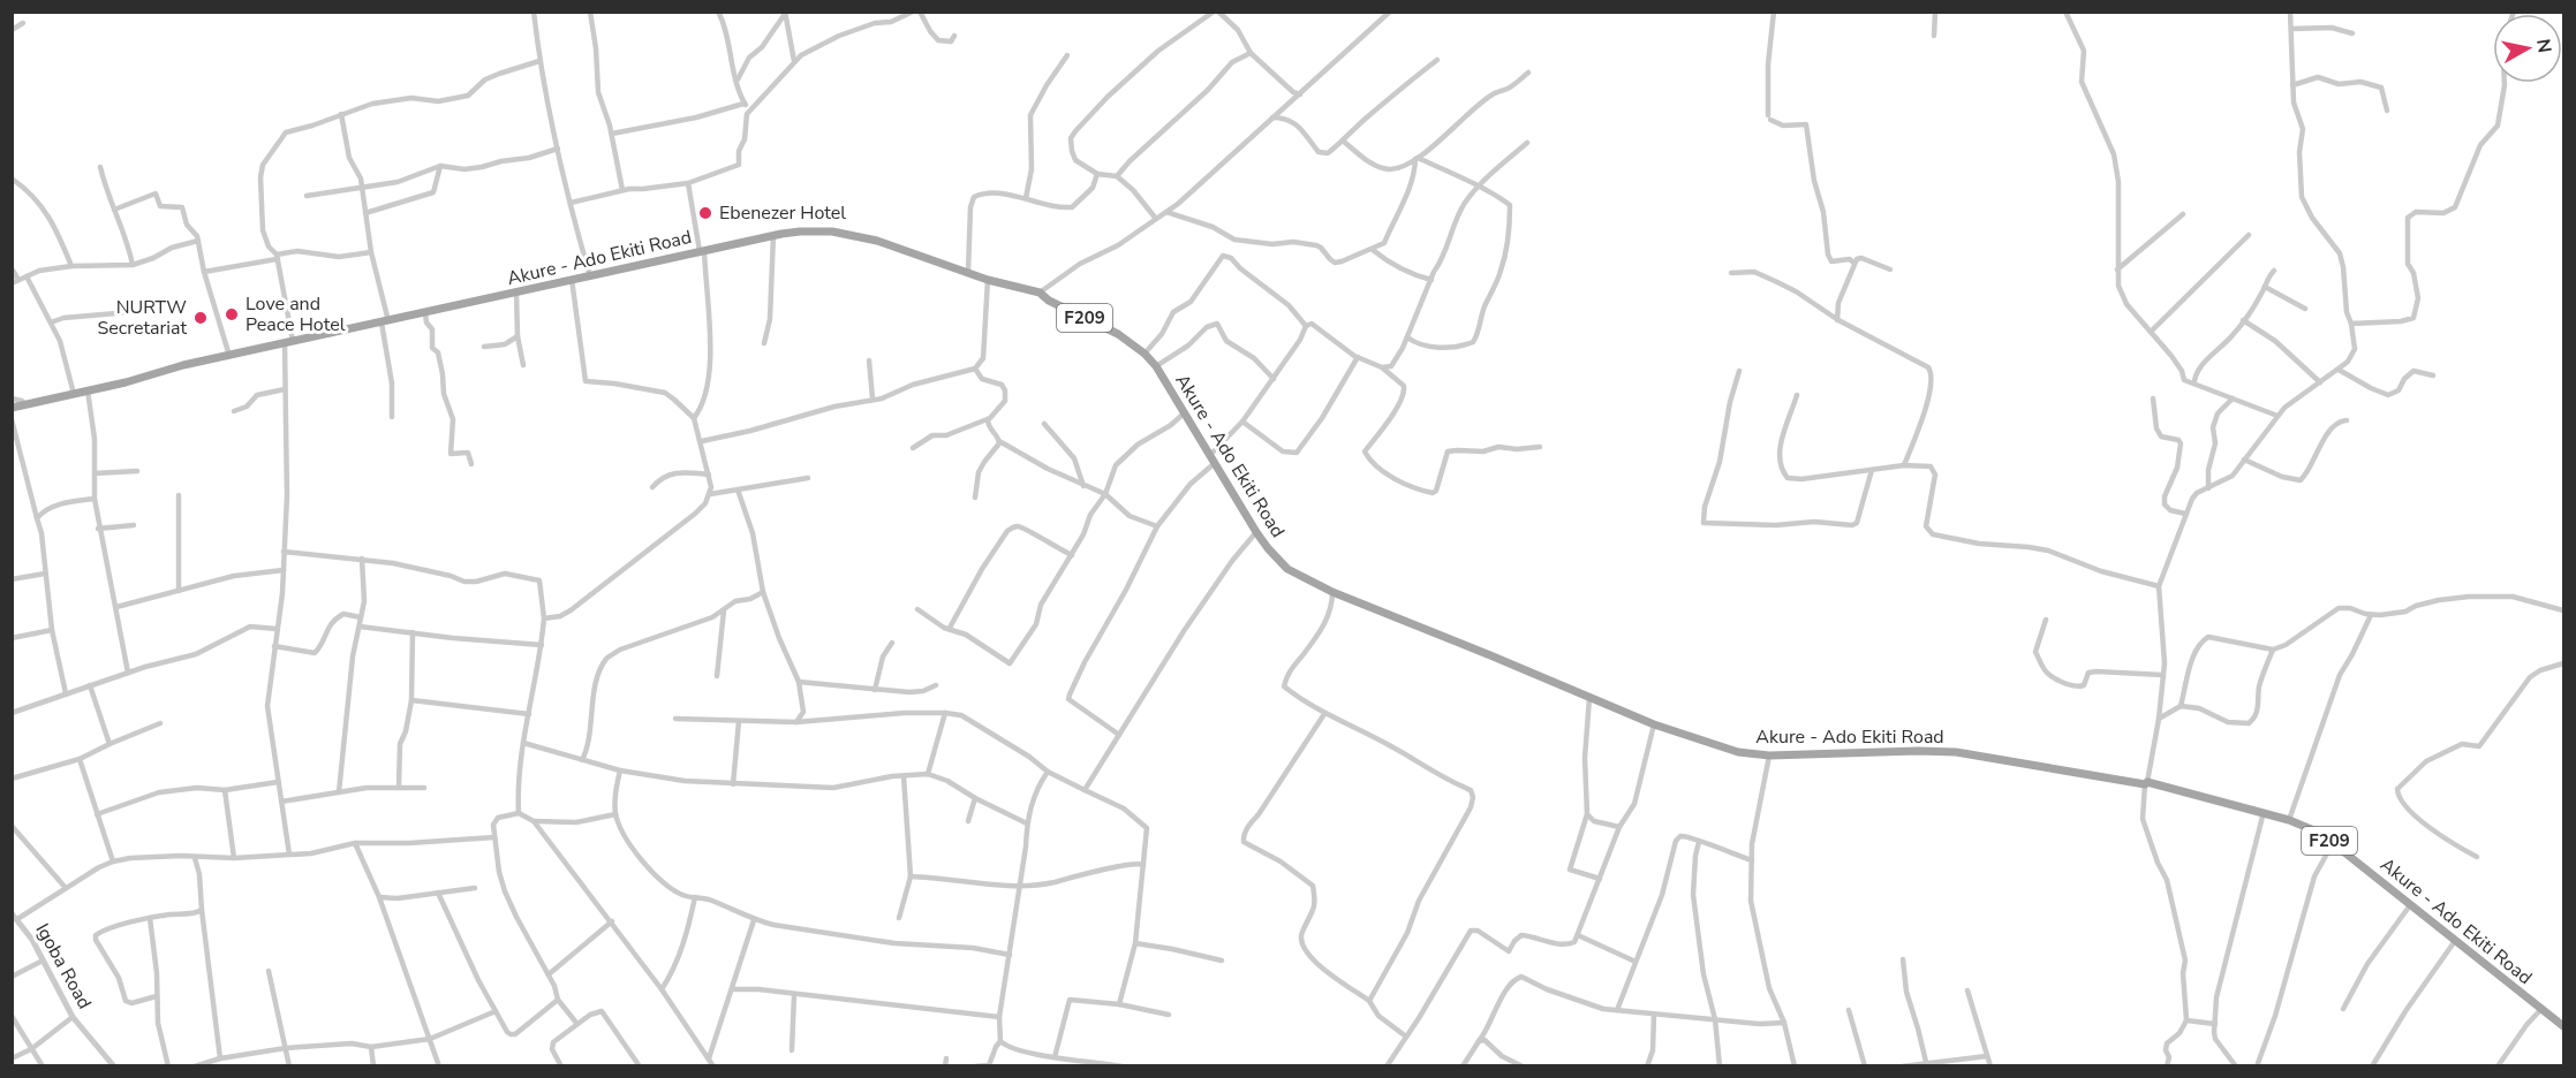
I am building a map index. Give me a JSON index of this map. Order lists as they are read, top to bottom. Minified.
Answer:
{"streets":{"main road":["Akure - Ado Ekiti Road","F209"],"street":["Igoba Road"]},"places":["Ebenezer Hotel","Love and Peace Hotel","NURTW Secretariat"],"north":"right"}
